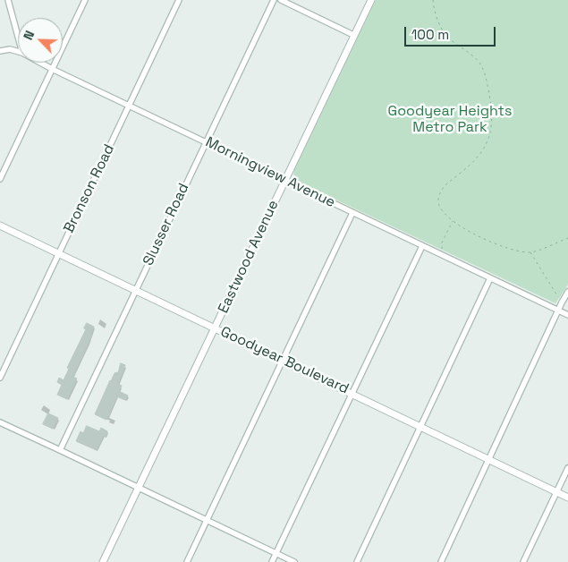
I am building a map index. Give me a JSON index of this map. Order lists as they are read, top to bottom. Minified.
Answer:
{"streets":{"street":["Morningview Avenue","Bronson Road","Slusser Road","Eastwood Avenue","Goodyear Boulevard"]},"crossings":[["Morningview Avenue","Bronson Road"],["Morningview Avenue","Slusser Road"],["Morningview Avenue","Eastwood Avenue"],["Bronson Road","Goodyear Boulevard"],["Slusser Road","Goodyear Boulevard"],["Eastwood Avenue","Goodyear Boulevard"]],"parks":["Goodyear Heights Metro Park"],"scale_bar":"100 m","north":"top left"}
